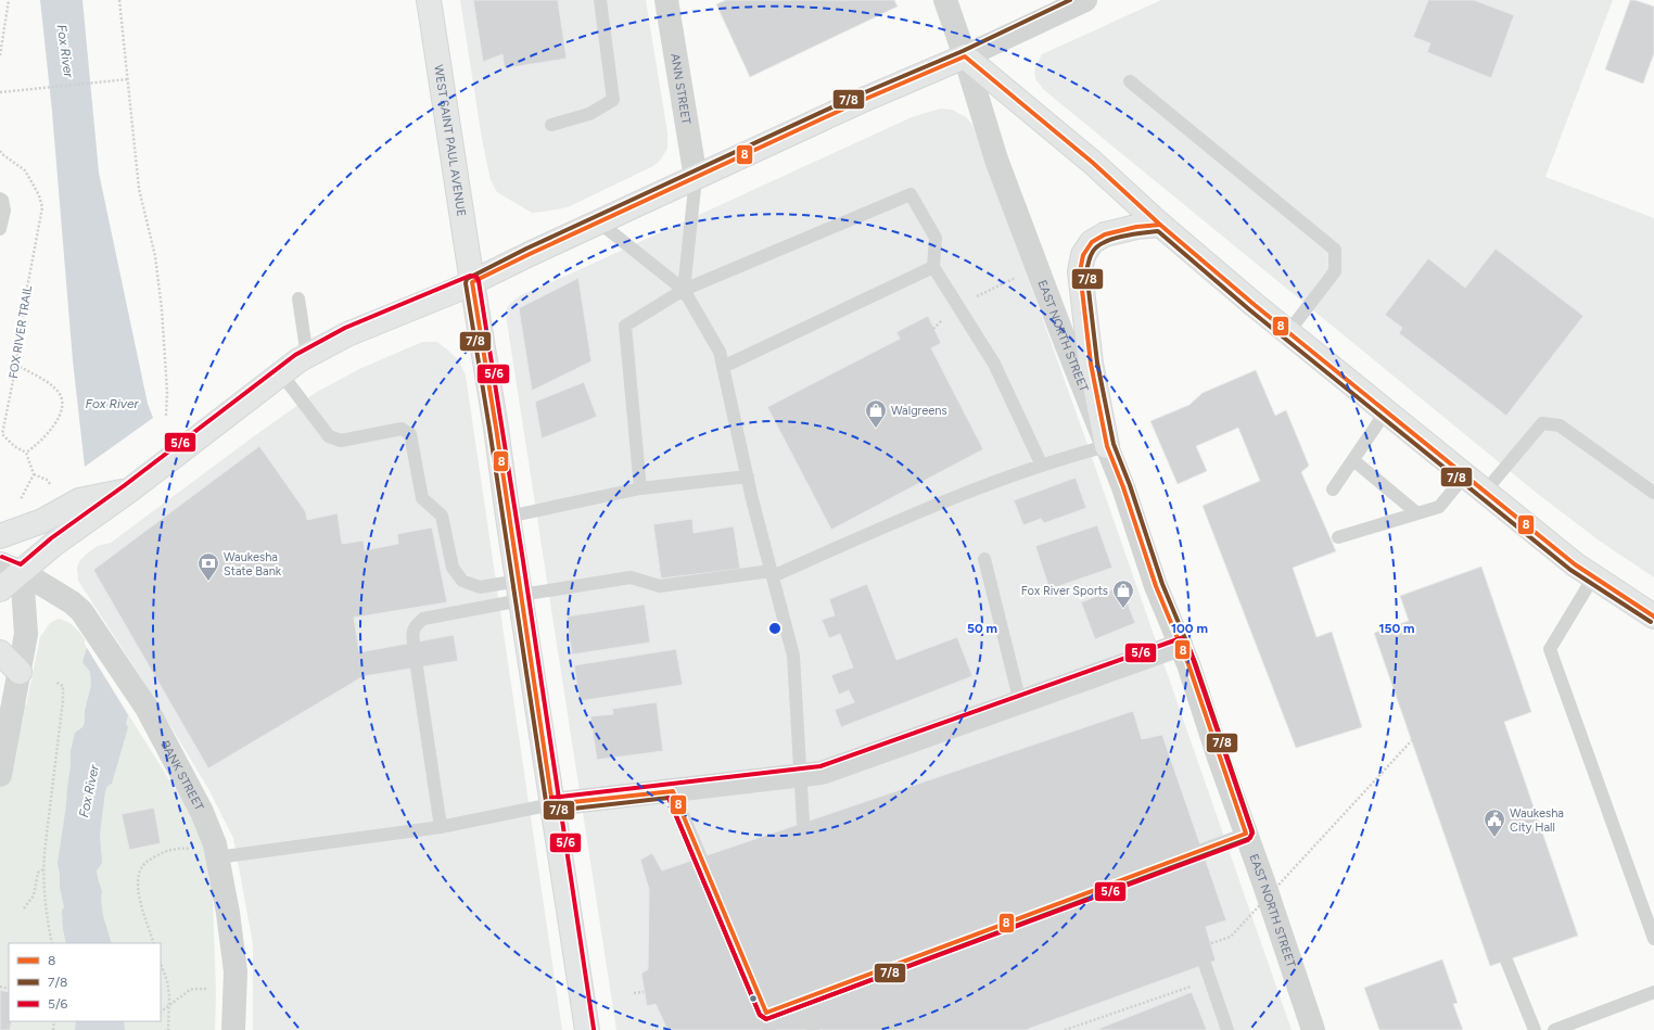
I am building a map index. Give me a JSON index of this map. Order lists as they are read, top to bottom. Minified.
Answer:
{"streets":{"main road":["WEST SAINT PAUL AVENUE"],"street":["ANN STREET","EAST NORTH STREET","BANK STREET"],"path":["FOX RIVER TRAIL"]},"water":["Fox River"],"places":{"shop":["Walgreens","Fox River Sports"],"bank":["Waukesha State Bank"],"public building":["Waukesha City Hall"]},"lines":["transit line 7/8","transit line 8","transit line 5/6"],"legend":["8","7/8","5/6"],"rings":["50 m","100 m","150 m"]}
